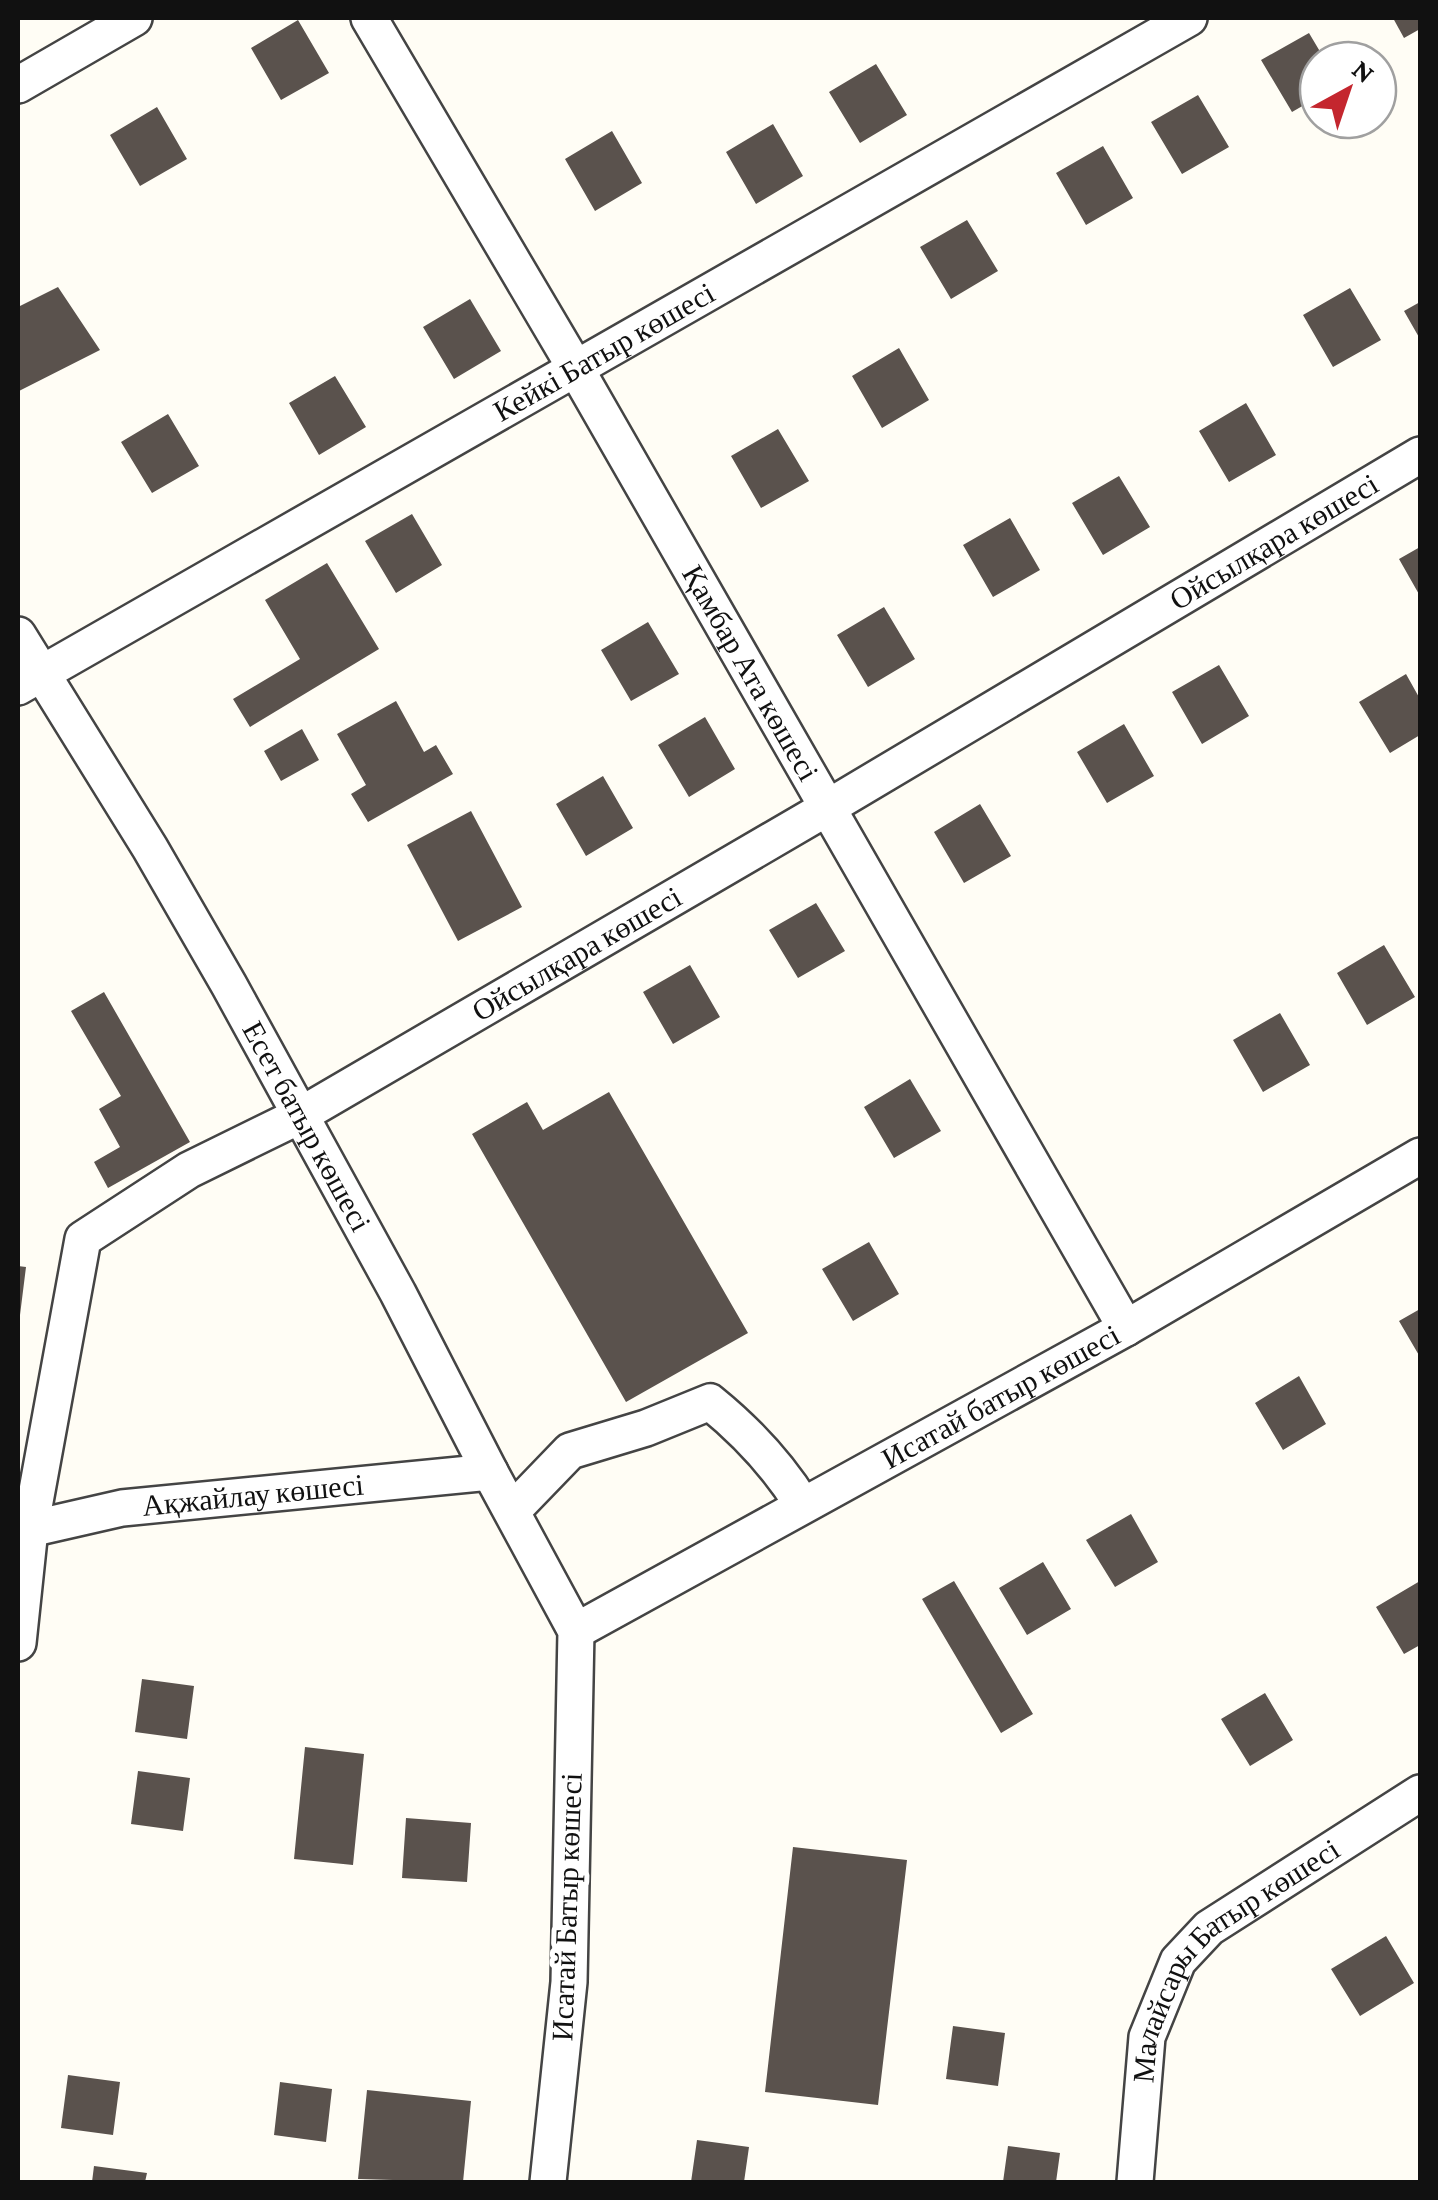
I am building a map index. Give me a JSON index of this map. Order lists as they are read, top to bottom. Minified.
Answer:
{"streets":{"street":["Кейкі Батыр көшесі","Ойсылқара көшесі","Қамбар Ата көшесі","Есет батыр көшесі","Исатай батыр көшесі","Ақжайлау көшесі","Исатай Батыр көшесі","Малайсары Батыр көшесі"]},"crossings":[["Кейкі Батыр көшесі","Қамбар Ата көшесі"],["Кейкі Батыр көшесі","Есет батыр көшесі"],["Ойсылқара көшесі","Қамбар Ата көшесі"],["Ойсылқара көшесі","Есет батыр көшесі"],["Ойсылқара көшесі","Ақжайлау көшесі"],["Қамбар Ата көшесі","Исатай батыр көшесі"],["Есет батыр көшесі","Исатай батыр көшесі"],["Есет батыр көшесі","Ақжайлау көшесі"],["Есет батыр көшесі","Исатай Батыр көшесі"],["Исатай батыр көшесі","Исатай Батыр көшесі"]],"north":"top right"}
